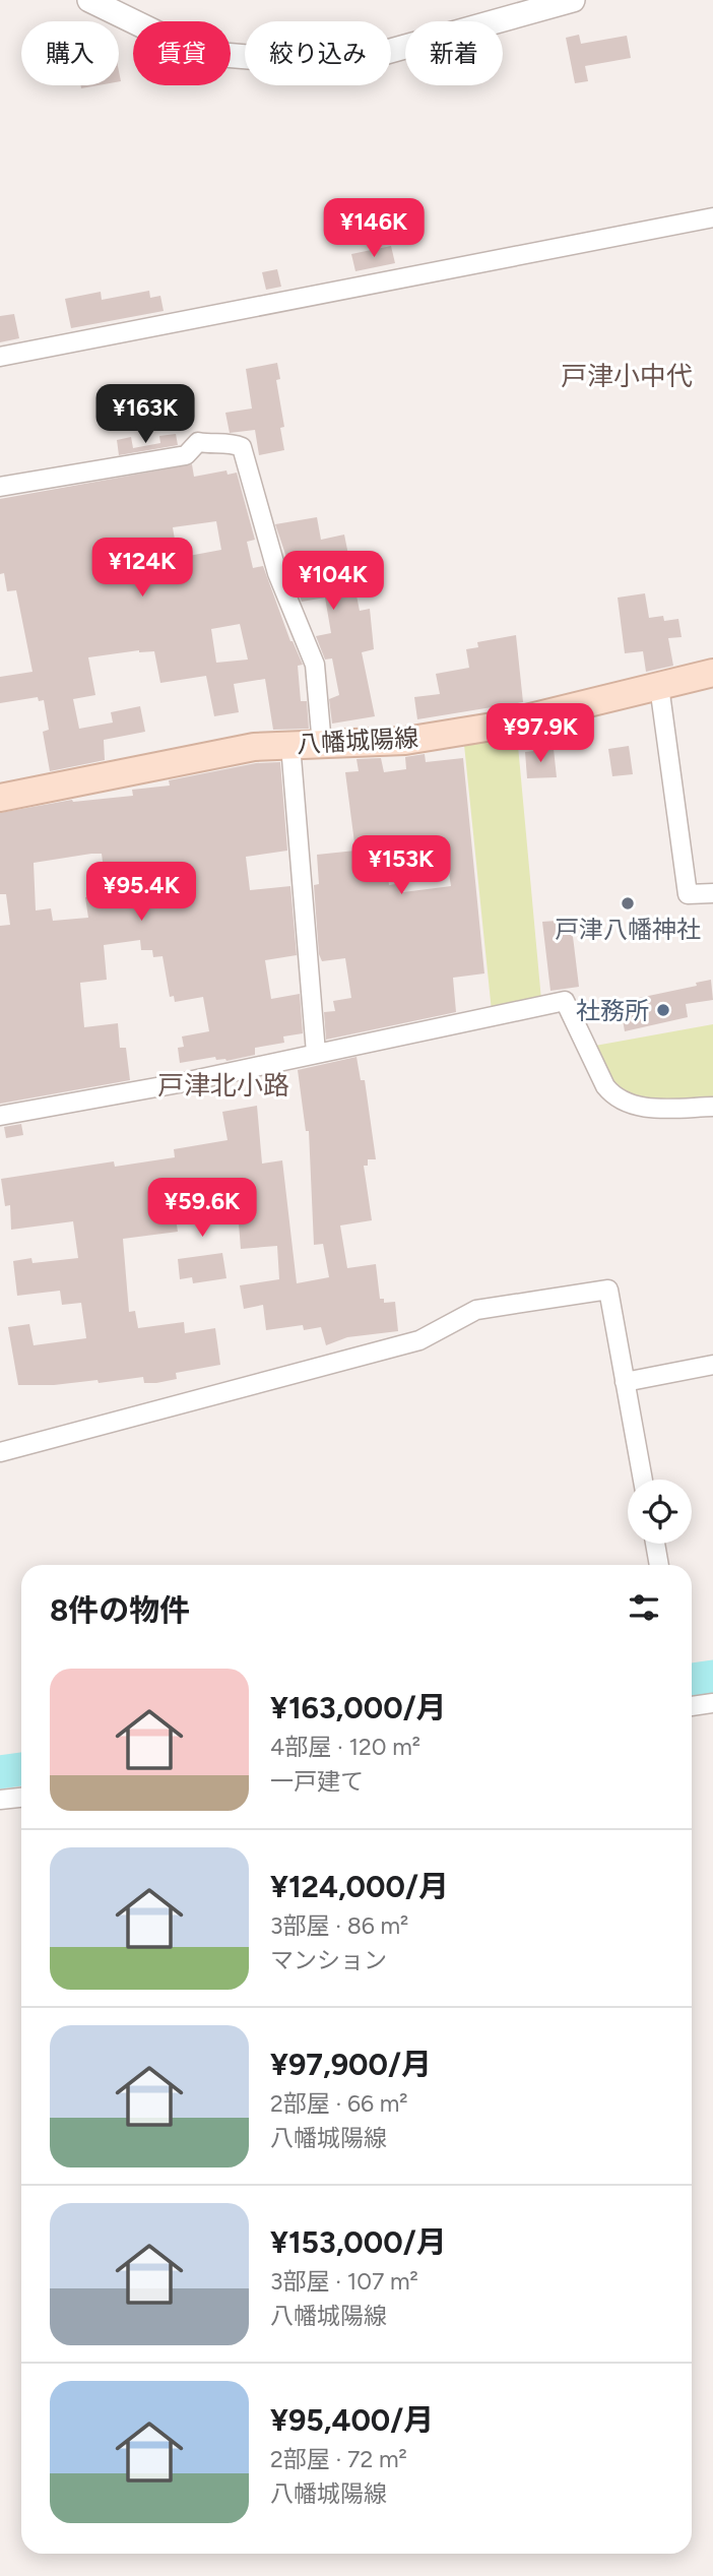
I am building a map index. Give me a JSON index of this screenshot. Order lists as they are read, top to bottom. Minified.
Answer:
{"streets":{"main road":["八幡城陽線"]},"districts":["戸津小中代","戸津北小路"],"places":["戸津八幡神社","社務所"],"page":{"chip":["購入","賃貸","絞り込み","新着"],"price":["¥146K","¥163K","¥124K","¥104K","¥97.9K","¥153K","¥95.4K","¥59.6K"],"heading":"8件の物件","list":[{"name":"¥163,000/月","note":"4部屋 · 120 m² · 一戸建て"},{"name":"¥124,000/月","note":"3部屋 · 86 m² · マンション"},{"name":"¥97,900/月","note":"2部屋 · 66 m² · 八幡城陽線"},{"name":"¥153,000/月","note":"3部屋 · 107 m² · 八幡城陽線"},{"name":"¥95,400/月","note":"2部屋 · 72 m² · 八幡城陽線"}]}}
